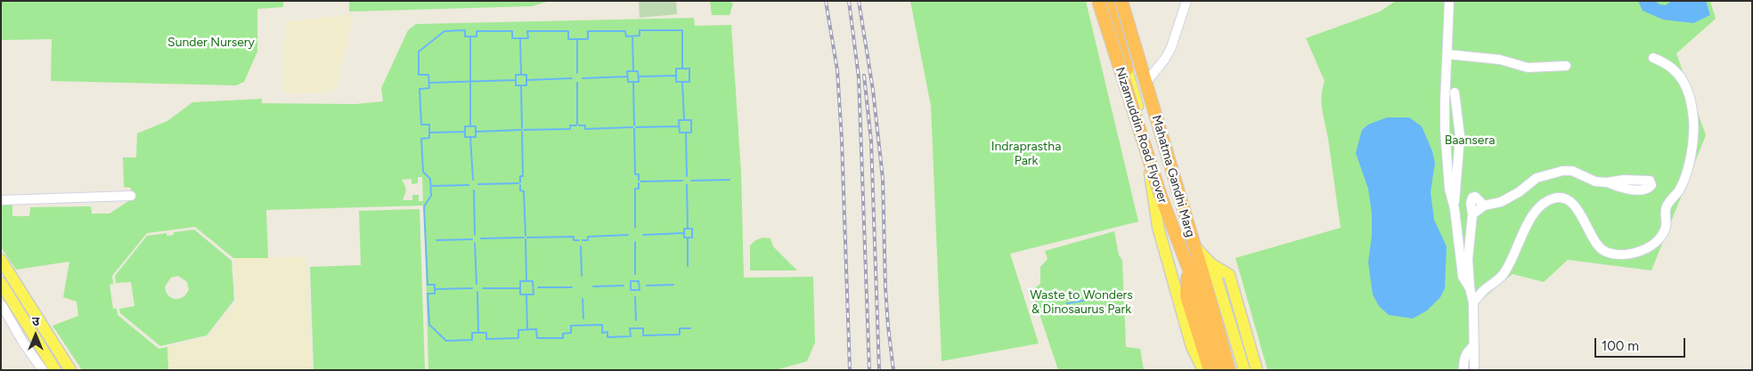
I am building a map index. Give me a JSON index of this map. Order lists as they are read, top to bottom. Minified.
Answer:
{"streets":{"highway":["Nizamuddin Road Flyover","Mahatma Gandhi Marg"]},"parks":["Sunder Nursery","Baansera","Indraprastha Park","Waste to Wonders & Dinosaurus Park"],"scale_bar":"100 m","north":"top"}
